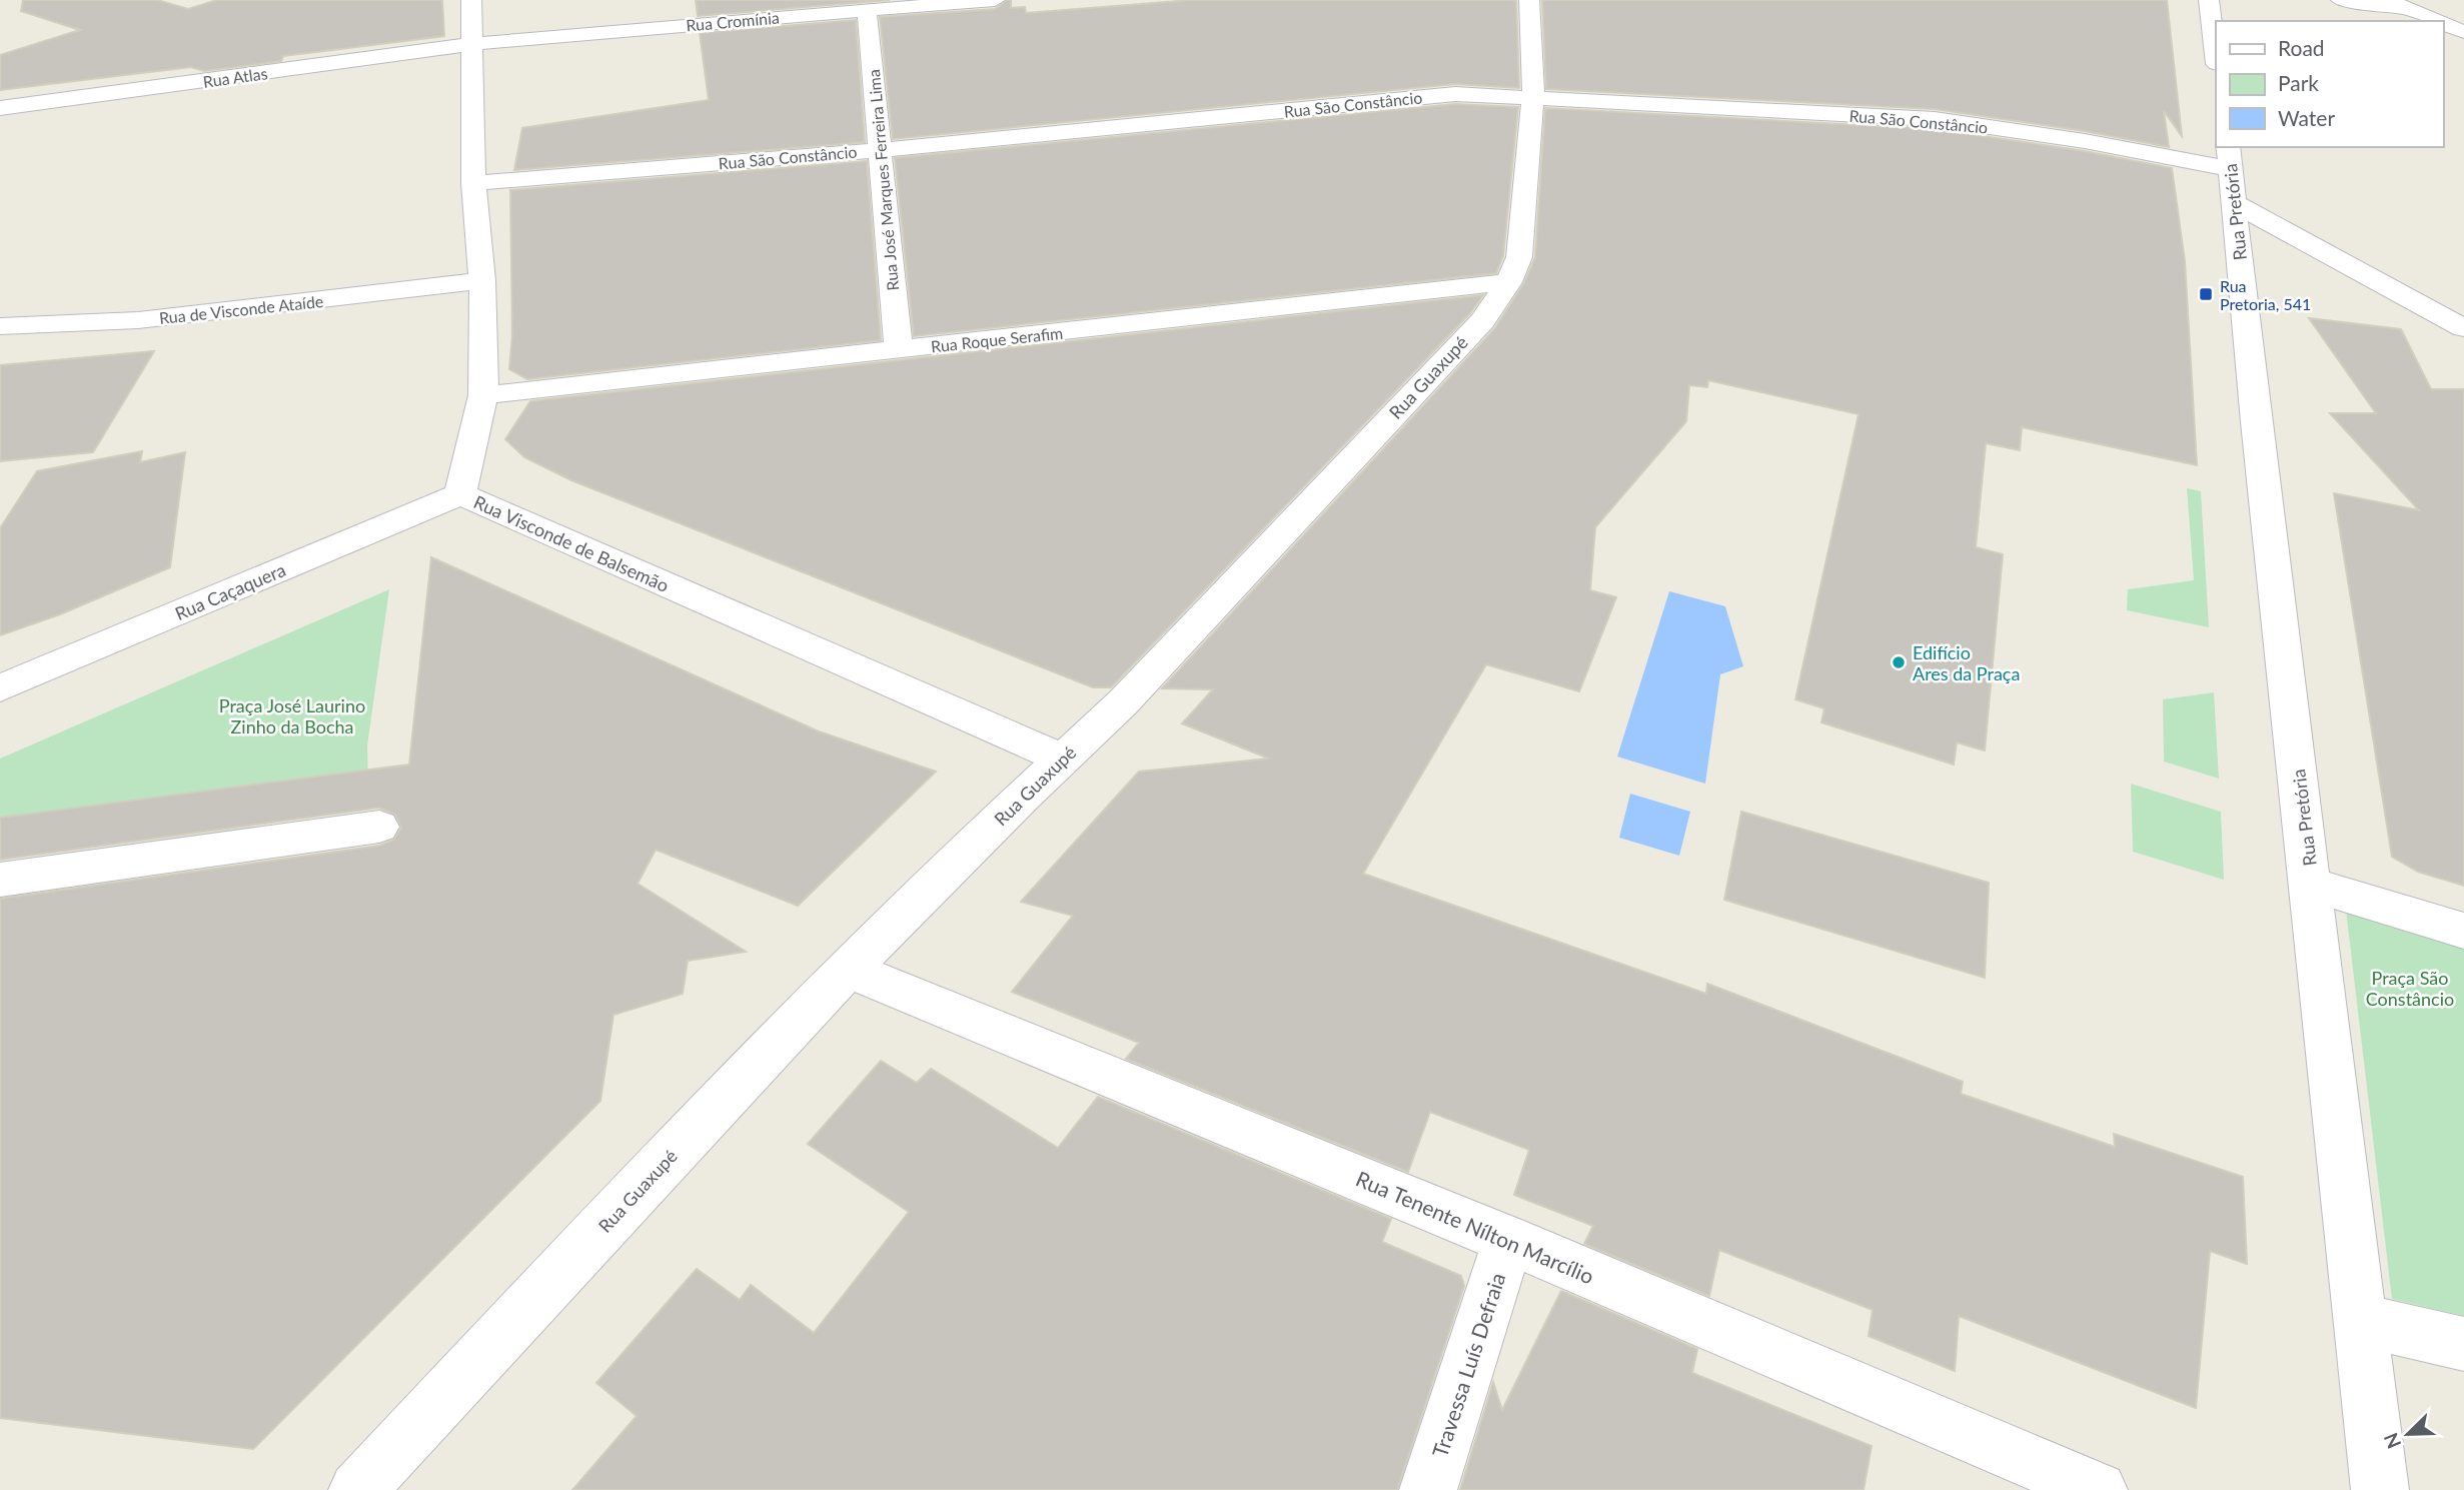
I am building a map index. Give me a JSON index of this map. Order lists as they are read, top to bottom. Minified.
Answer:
{"streets":{"street":["Rua Cromínia","Rua Atlas","Rua São Constâncio","Rua José Marques Ferreira Lima","Rua Pretória","Rua de Visconde Ataíde","Rua Roque Serafim","Rua Guaxupé","Rua Visconde de Balsemão","Rua Caçaquera","Rua Tenente Nílton Marcílio","Travessa Luís Defraia"]},"crossings":[["Rua Cromínia","Rua Atlas"],["Rua Cromínia","Rua José Marques Ferreira Lima"],["Rua Cromínia","Rua Visconde de Balsemão"],["Rua Atlas","Rua Visconde de Balsemão"],["Rua São Constâncio","Rua José Marques Ferreira Lima"],["Rua São Constâncio","Rua Pretória"],["Rua São Constâncio","Rua Guaxupé"],["Rua São Constâncio","Rua Visconde de Balsemão"],["Rua José Marques Ferreira Lima","Rua Roque Serafim"],["Rua de Visconde Ataíde","Rua Visconde de Balsemão"],["Rua Roque Serafim","Rua Guaxupé"],["Rua Roque Serafim","Rua Visconde de Balsemão"],["Rua Guaxupé","Rua Visconde de Balsemão"],["Rua Guaxupé","Rua Tenente Nílton Marcílio"],["Rua Visconde de Balsemão","Rua Caçaquera"],["Rua Tenente Nílton Marcílio","Travessa Luís Defraia"]],"parks":["Praça José Laurino Zinho da Bocha","Praça São Constâncio"],"places":{"transit":["Rua Pretoria, 541"],"other":["Edifício Ares da Praça"]},"legend":["Road","Park","Water"],"north":"bottom left"}
